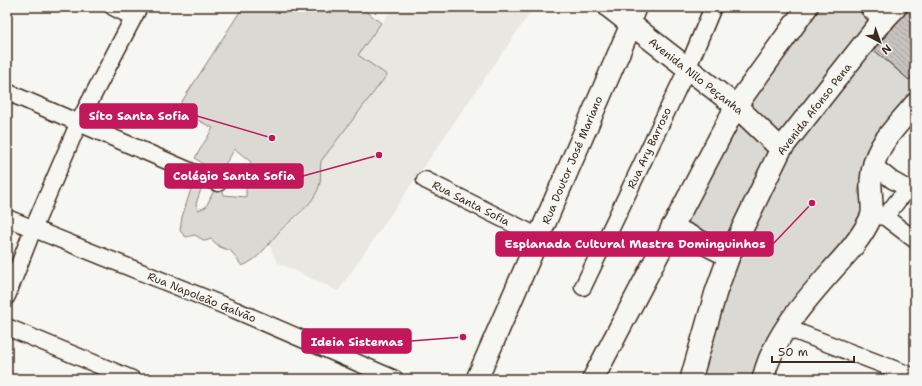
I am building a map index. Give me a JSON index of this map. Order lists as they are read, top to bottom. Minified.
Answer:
{"streets":{"main road":["Avenida Nilo Peçanha","Avenida Afonso Pena","Rua Doutor José Mariano"],"street":["Rua Ary Barroso","Rua Santa Sofia","Rua Napoleão Galvão"]},"crossings":[["Avenida Nilo Peçanha","Avenida Afonso Pena"],["Avenida Nilo Peçanha","Rua Ary Barroso"],["Avenida Nilo Peçanha","Rua Doutor José Mariano"],["Rua Doutor José Mariano","Rua Santa Sofia"]],"places":["Síto Santa Sofia","Colégio Santa Sofia","Esplanada Cultural Mestre Dominguinhos","Ideia Sistemas"],"scale_bar":"50 m","north":"bottom right"}
